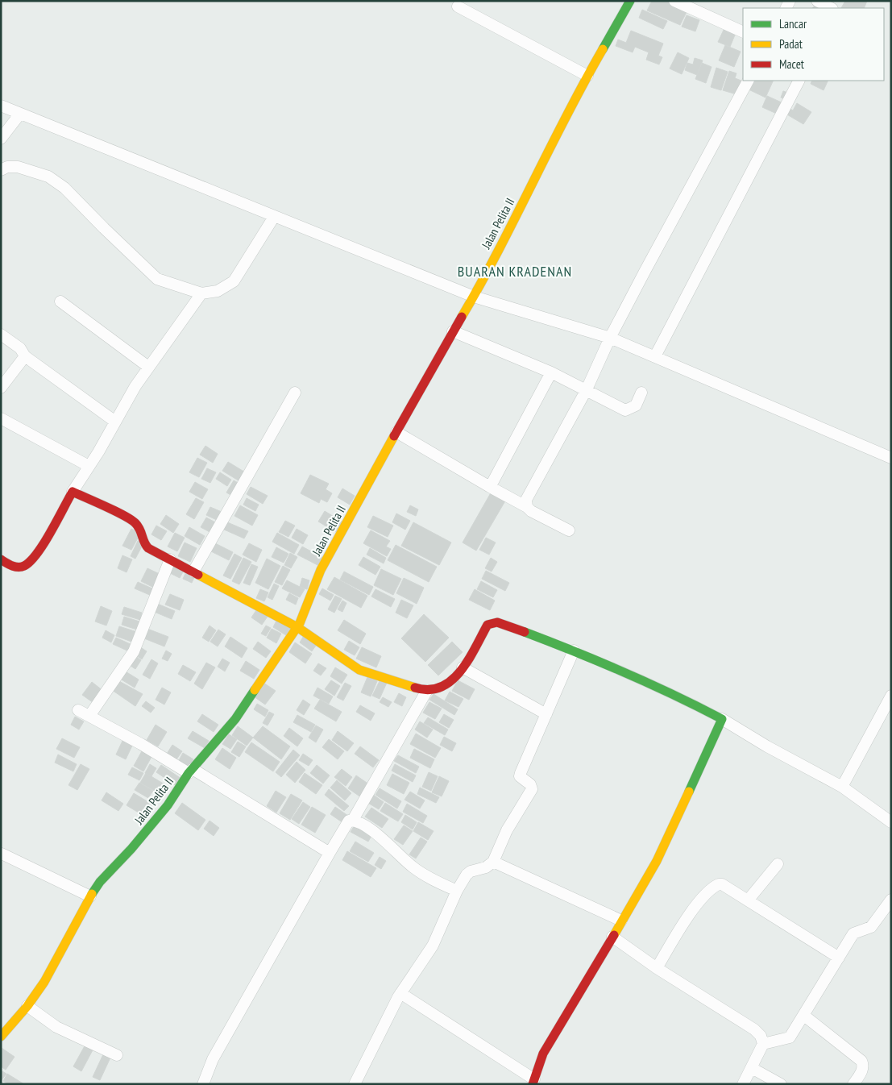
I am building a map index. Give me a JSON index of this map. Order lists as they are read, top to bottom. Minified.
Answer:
{"streets":{"street":["Jalan Pelita II"]},"districts":["BUARAN KRADENAN"],"legend":["Lancar","Padat","Macet"]}
